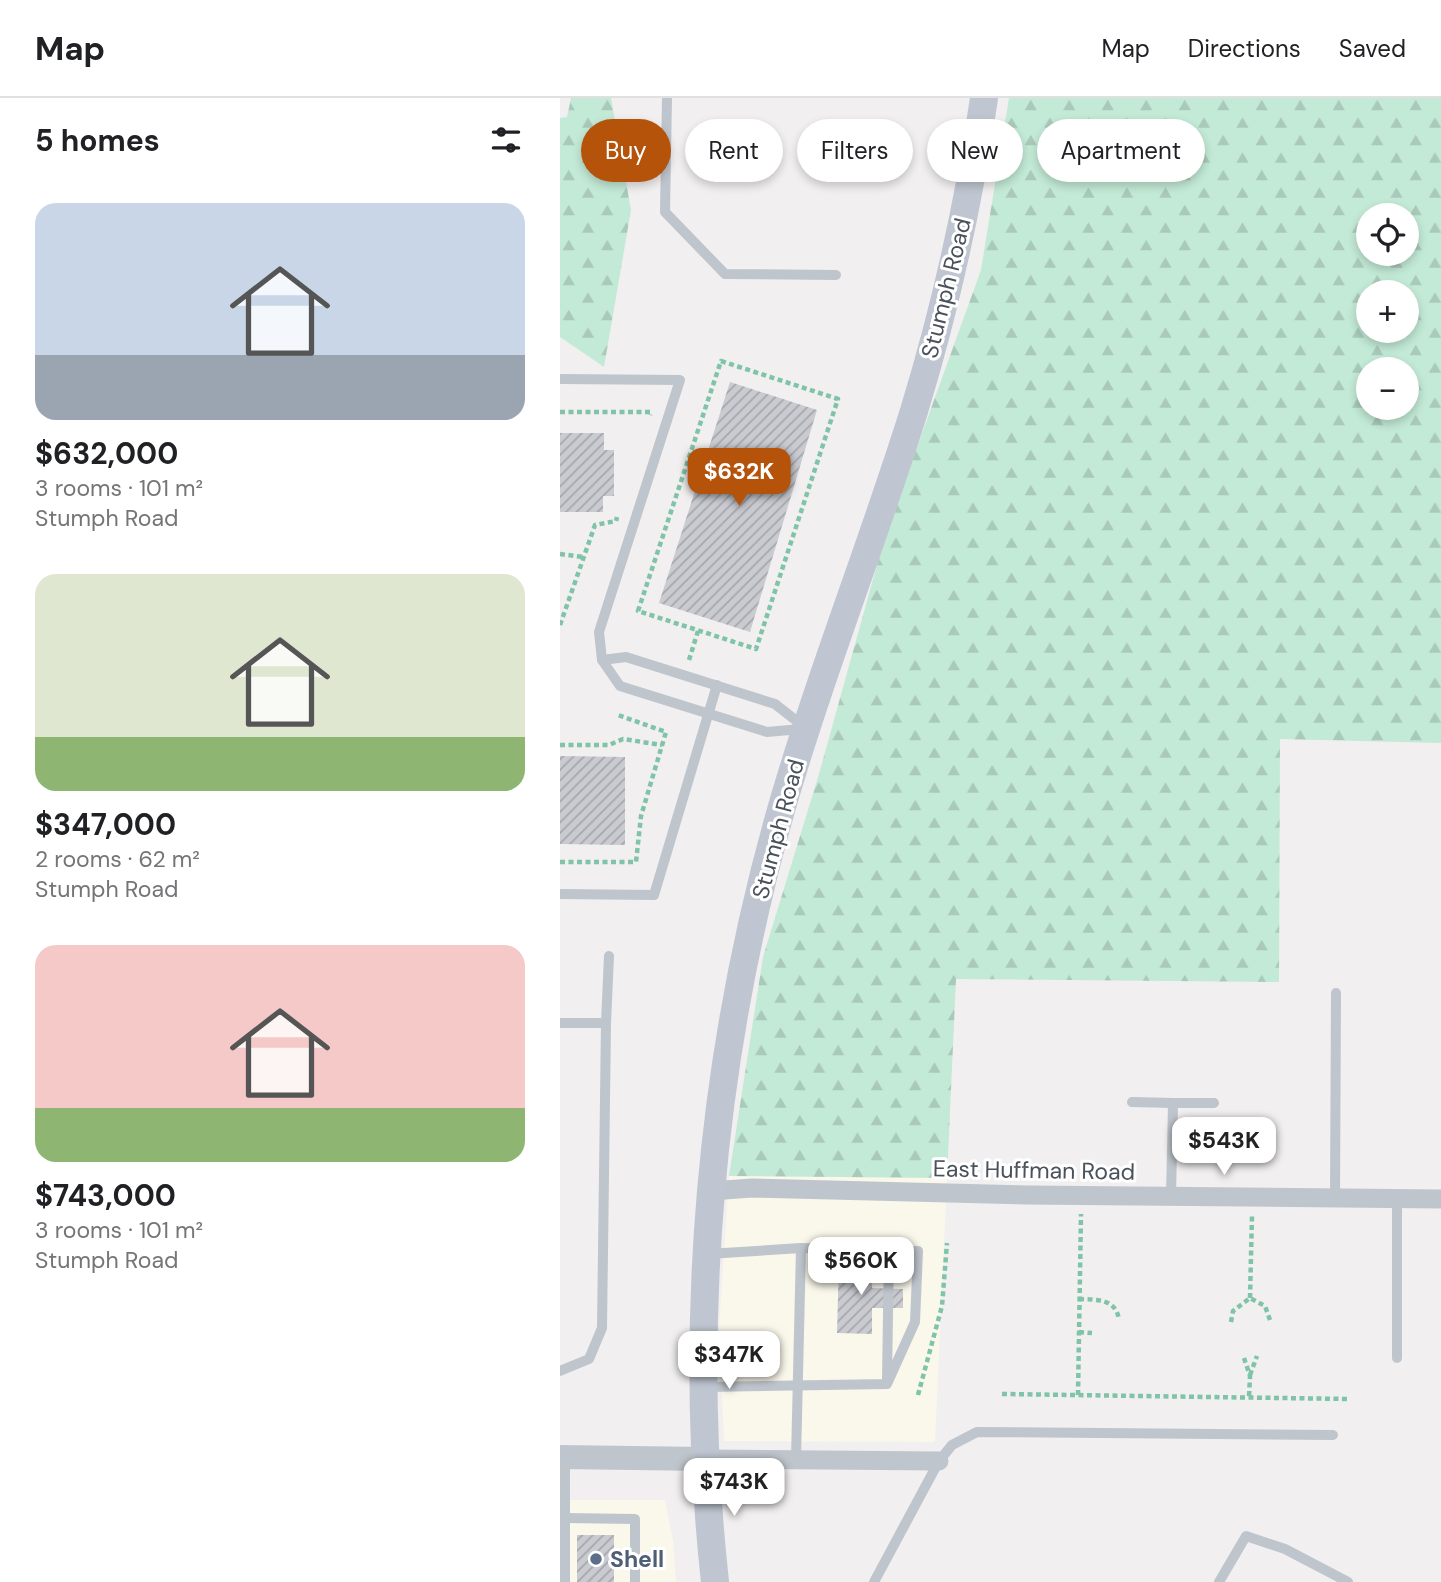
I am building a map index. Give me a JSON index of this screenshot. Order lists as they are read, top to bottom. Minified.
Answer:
{"streets":{"main road":["Stumph Road"],"street":["East Huffman Road"]},"crossings":[["Stumph Road","East Huffman Road"]],"places":["Shell"],"page":{"header":"Map","nav":["Map","Directions","Saved"],"heading":"5 homes","chip":["Buy","Rent","Filters","New","Apartment"],"list":[{"name":"$632,000","note":"3 rooms · 101 m² · Stumph Road"},{"name":"$347,000","note":"2 rooms · 62 m² · Stumph Road"},{"name":"$743,000","note":"3 rooms · 101 m² · Stumph Road"}],"map_buttons":["+","−"],"price":["$632K","$543K","$560K","$347K","$743K"]}}
